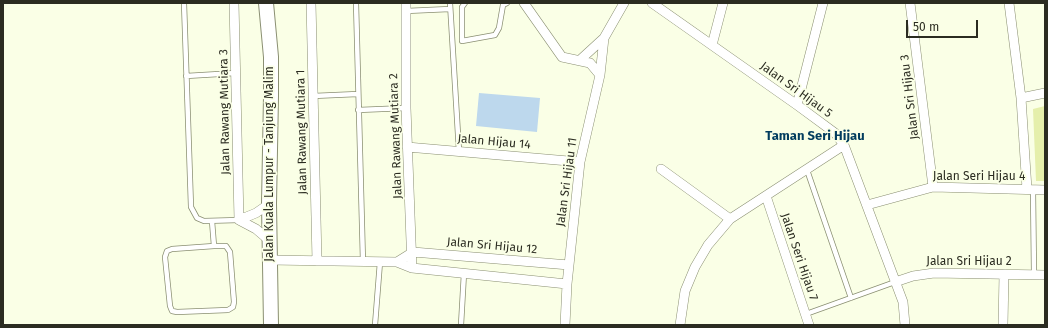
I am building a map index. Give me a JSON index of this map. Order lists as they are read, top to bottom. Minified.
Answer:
{"streets":{"main road":["Jalan Kuala Lumpur - Tanjung Malim"],"street":["Jalan Sri Hijau 5","Jalan Sri Hijau 3","Jalan Rawang Mutiara 3","Jalan Rawang Mutiara 1","Jalan Rawang Mutiara 2","Jalan Hijau 14","Jalan Seri Hijau 4","Jalan Sri Hijau 11","Jalan Sri Hijau 12","Jalan Seri Hijau 7","Jalan Sri Hijau 2"]},"crossings":[["Jalan Sri Hijau 5","Jalan Seri Hijau 4"],["Jalan Sri Hijau 5","Jalan Sri Hijau 2"],["Jalan Sri Hijau 3","Jalan Seri Hijau 4"],["Jalan Rawang Mutiara 2","Jalan Hijau 14"],["Jalan Rawang Mutiara 2","Jalan Sri Hijau 12"],["Jalan Hijau 14","Jalan Sri Hijau 11"],["Jalan Sri Hijau 11","Jalan Sri Hijau 12"]],"districts":["Taman Seri Hijau"],"scale_bar":"50 m"}
